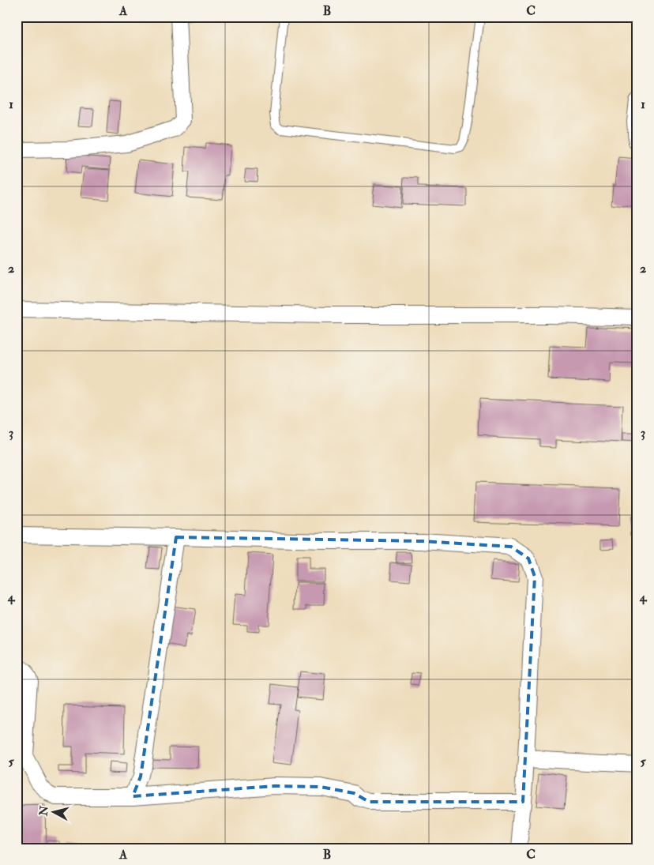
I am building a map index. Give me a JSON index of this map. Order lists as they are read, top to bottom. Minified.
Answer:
{"north":"left","grid":{"columns":["A","B","C"],"rows":["1","2","3","4","5"]}}
